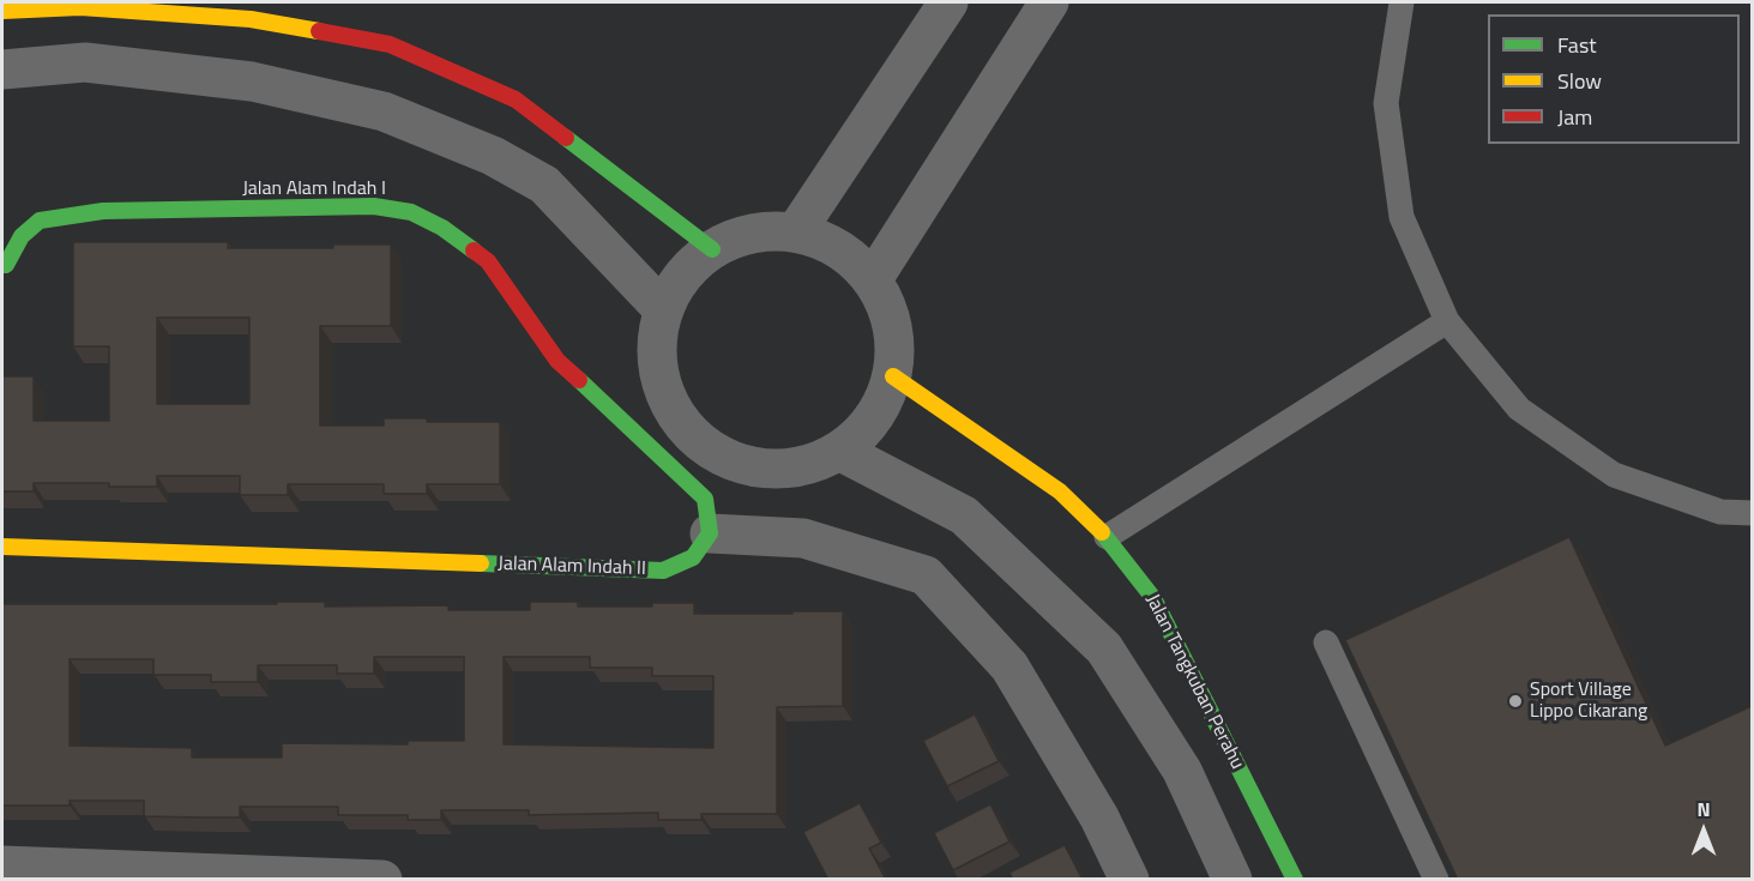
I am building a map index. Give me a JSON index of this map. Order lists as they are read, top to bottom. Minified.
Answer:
{"streets":{"street":["Jalan Alam Indah I","Jalan Alam Indah II","Jalan Tangkuban Perahu"]},"crossings":[["Jalan Alam Indah I","Jalan Alam Indah II"]],"places":["Sport Village Lippo Cikarang"],"legend":["Fast","Slow","Jam"],"north":"top"}
